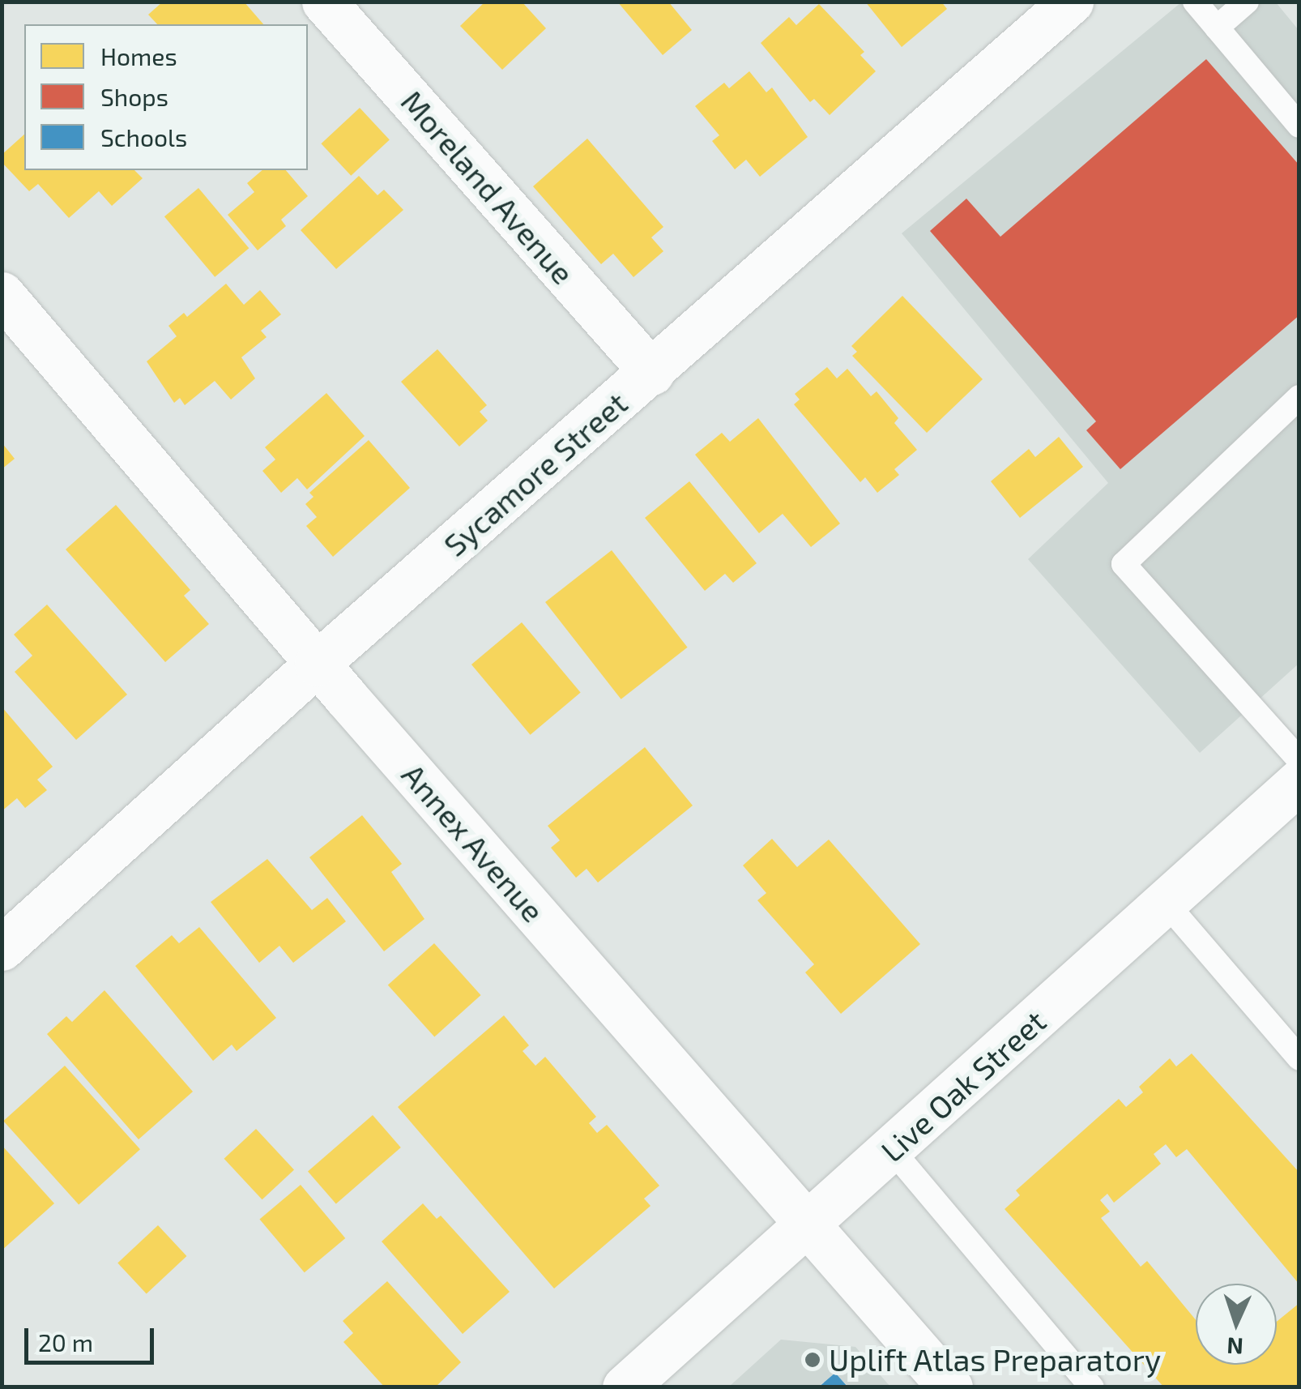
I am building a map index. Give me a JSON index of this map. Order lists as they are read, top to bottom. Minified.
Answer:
{"streets":{"street":["Moreland Avenue","Sycamore Street","Annex Avenue","Live Oak Street"]},"crossings":[["Moreland Avenue","Sycamore Street"],["Sycamore Street","Annex Avenue"],["Annex Avenue","Live Oak Street"]],"places":["Uplift Atlas Preparatory"],"legend":["Homes","Shops","Schools"],"scale_bar":"20 m","north":"bottom"}
